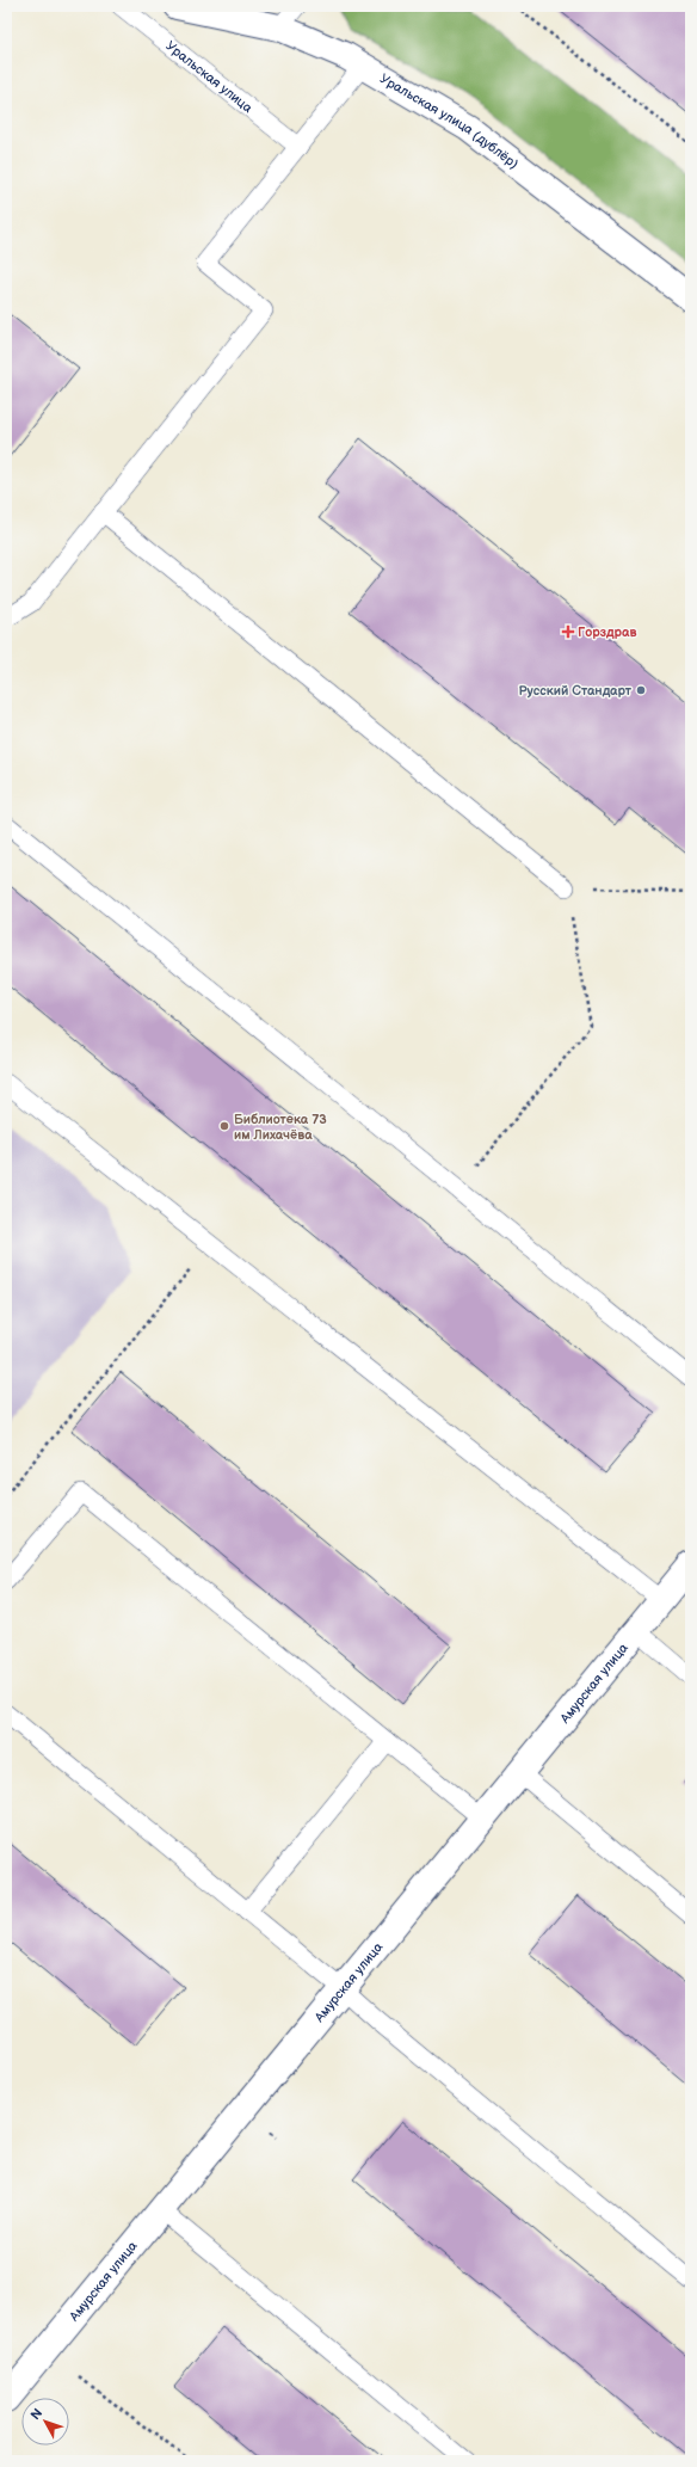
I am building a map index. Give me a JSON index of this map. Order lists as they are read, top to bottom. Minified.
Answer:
{"streets":{"street":["Уральская улица (дублёр)","Амурская улица"],"lane":["Уральская улица"]},"places":{"health":["Горздрав"],"other":["Русский Стандарт","Библиотека 73 им Лихачёва"]},"north":"top left"}
